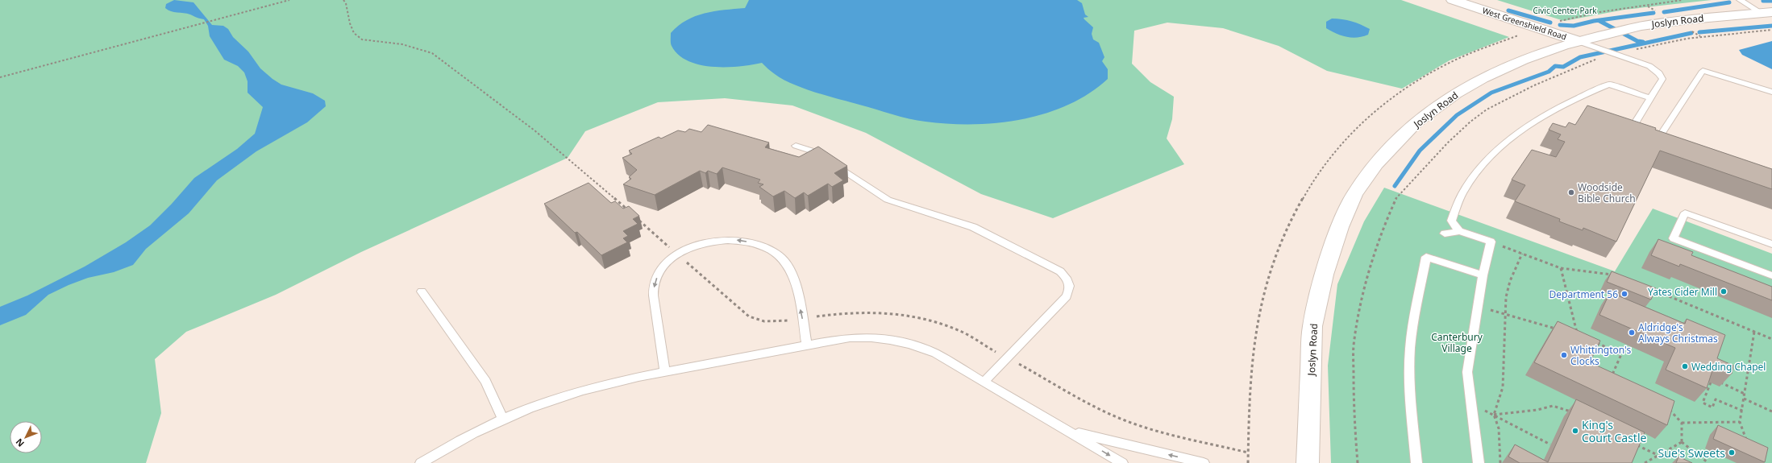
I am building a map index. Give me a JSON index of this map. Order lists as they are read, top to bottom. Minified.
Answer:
{"streets":{"street":["Joslyn Road","West Greenshield Road"]},"crossings":[["Joslyn Road","West Greenshield Road"]],"parks":["Civic Center Park","Canterbury Village"],"places":["Woodside Bible Church","Yates Cider Mill","Department 56","Aldridge's Always Christmas","Whittington's Clocks","Wedding Chapel","King's Court Castle","Sue's Sweets"],"north":"bottom left"}
